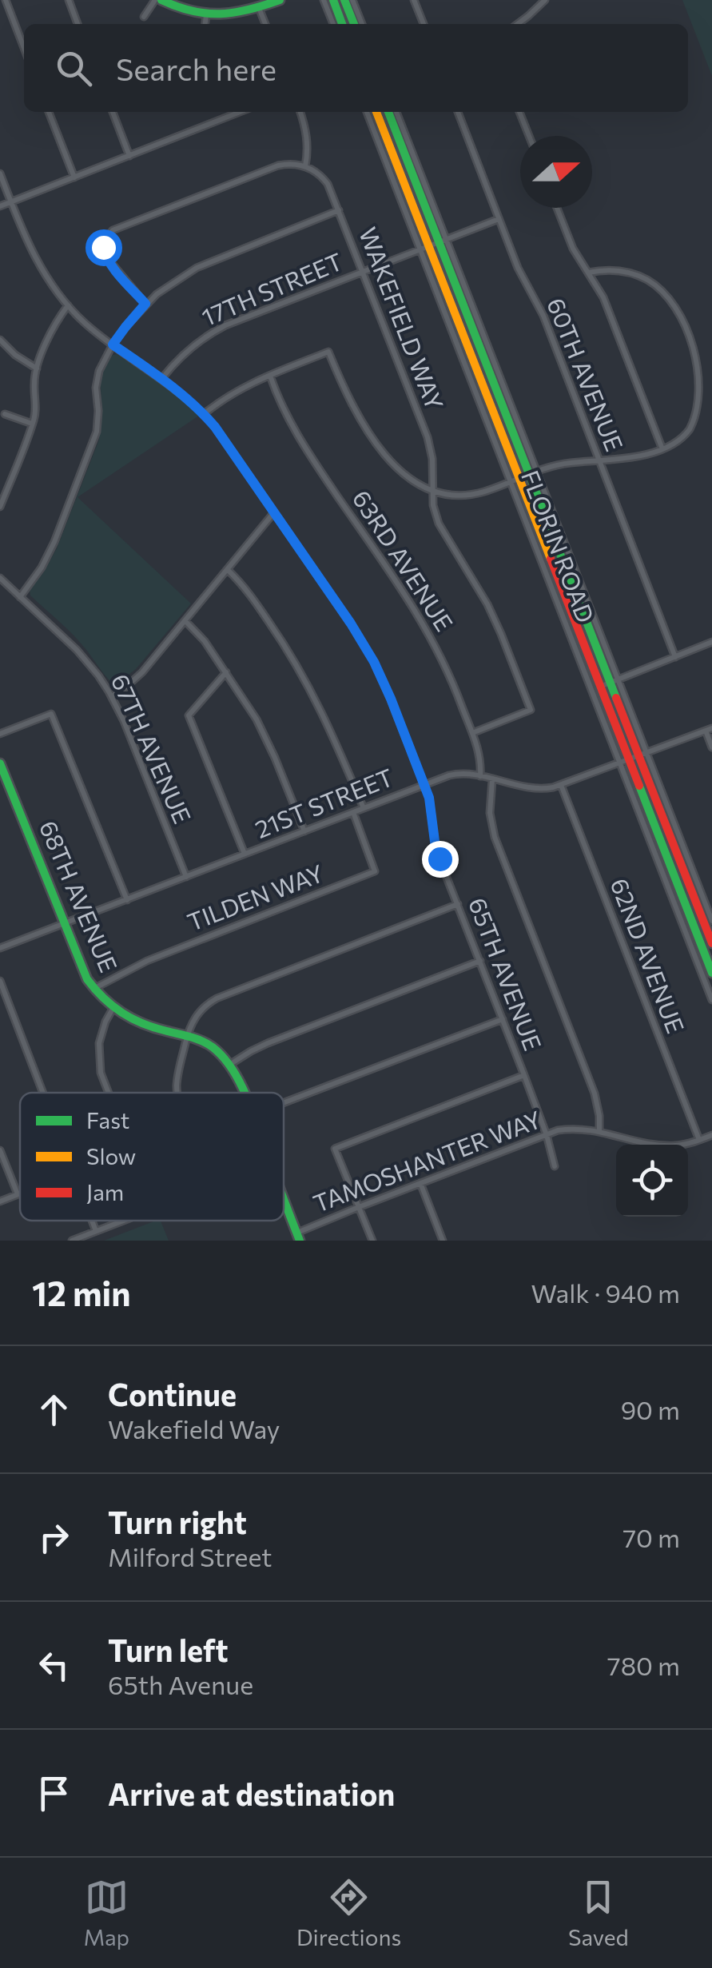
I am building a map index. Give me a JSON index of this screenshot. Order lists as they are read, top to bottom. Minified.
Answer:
{"streets":{"main road":["FLORIN ROAD","68TH AVENUE"],"street":["17TH STREET","WAKEFIELD WAY","60TH AVENUE","63RD AVENUE","67TH AVENUE","21ST STREET","TILDEN WAY","62ND AVENUE","65TH AVENUE","TAMOSHANTER WAY"]},"crossings":[["17TH STREET","WAKEFIELD WAY"],["17TH STREET","60TH AVENUE"],["17TH STREET","FLORIN ROAD"],["17TH STREET","65TH AVENUE"],["WAKEFIELD WAY","63RD AVENUE"],["FLORIN ROAD","21ST STREET"],["63RD AVENUE","21ST STREET"],["67TH AVENUE","21ST STREET"],["21ST STREET","68TH AVENUE"],["21ST STREET","TILDEN WAY"],["21ST STREET","62ND AVENUE"],["21ST STREET","65TH AVENUE"],["68TH AVENUE","TILDEN WAY"],["68TH AVENUE","TAMOSHANTER WAY"],["62ND AVENUE","TAMOSHANTER WAY"],["65TH AVENUE","TAMOSHANTER WAY"]],"legend":["Fast","Slow","Jam"],"north":"right","page":{"search":"Search here","heading":["12 min","Walk · 940 m"],"list":[["Continue","Wakefield Way","90 m"],["Turn right","Milford Street","70 m"],["Turn left","65th Avenue","780 m"],"Arrive at destination"],"nav":["Map","Directions","Saved"]}}
